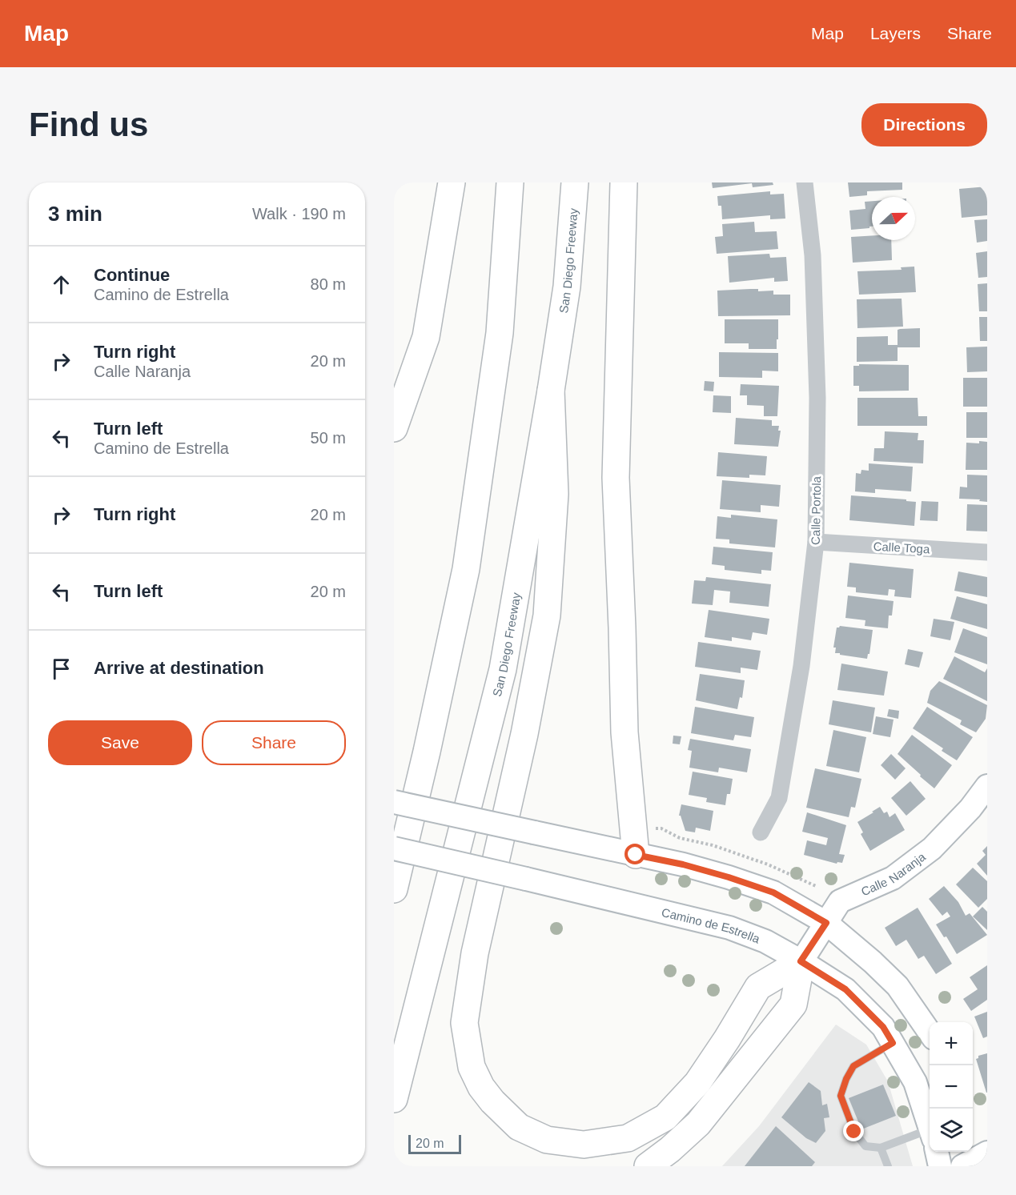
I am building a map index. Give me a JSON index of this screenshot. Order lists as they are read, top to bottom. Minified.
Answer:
{"streets":{"highway":["San Diego Freeway"],"main road":["Calle Naranja","Camino de Estrella"],"street":["Calle Portola","Calle Toga"]},"crossings":[["Calle Portola","Calle Toga"],["Calle Naranja","Camino de Estrella"]],"scale_bar":"20 m","north":"right","page":{"header":"Map","nav":["Map","Layers","Share"],"buttons":["Directions",["Save","Share"]],"title":"Find us","heading":["3 min","Walk · 190 m"],"list":[["Continue","Camino de Estrella","80 m"],["Turn right","Calle Naranja","20 m"],["Turn left","Camino de Estrella","50 m"],["Turn right","20 m"],["Turn left","20 m"],"Arrive at destination"],"map_buttons":["+","−"],"scale":"20 m"}}
